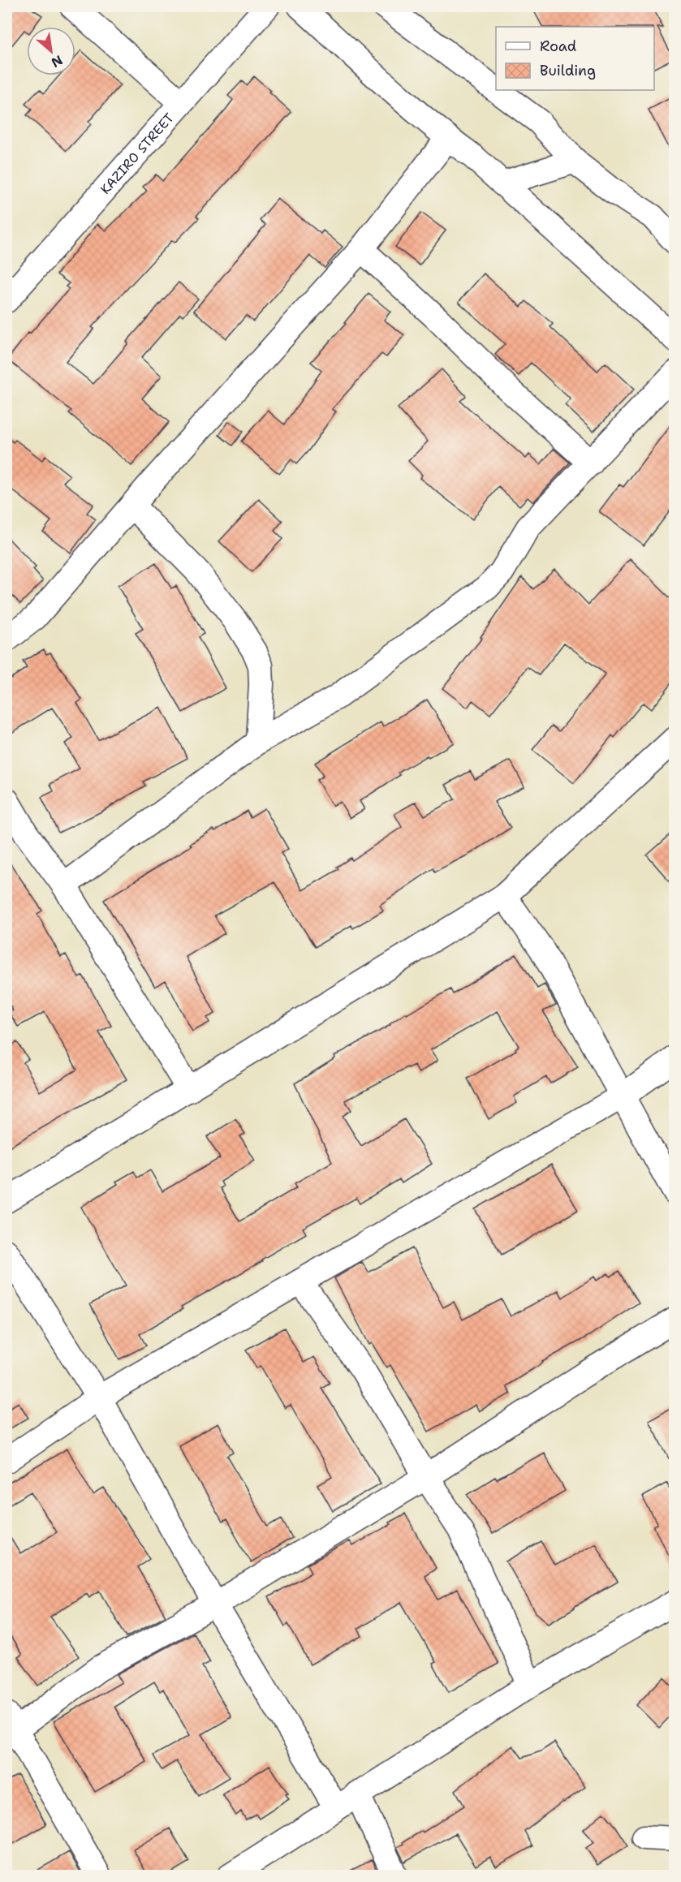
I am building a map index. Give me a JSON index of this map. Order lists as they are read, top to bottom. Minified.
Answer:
{"streets":{"street":["KAZIRO STREET"]},"legend":["Road","Building"],"north":"bottom right"}
